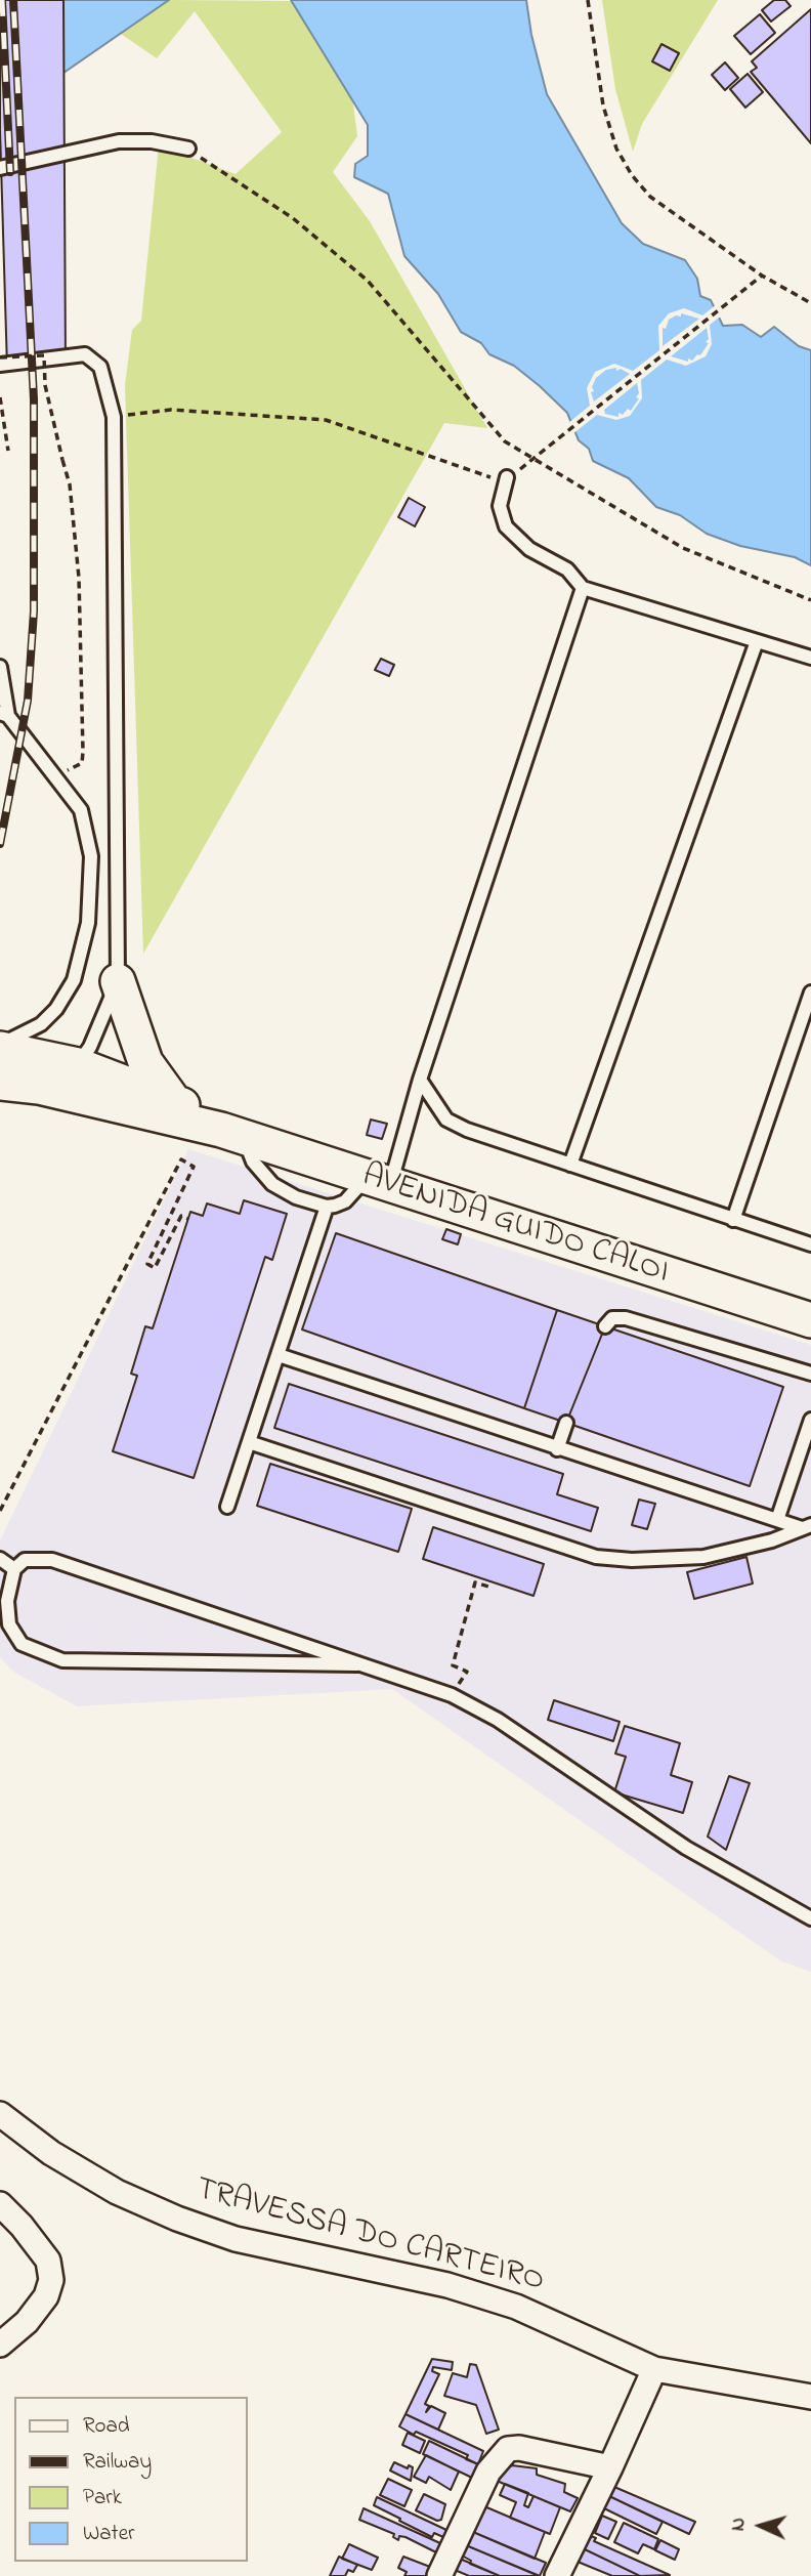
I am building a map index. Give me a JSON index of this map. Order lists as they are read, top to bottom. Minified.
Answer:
{"streets":{"main road":["AVENIDA GUIDO CALOI"],"street":["TRAVESSA DO CARTEIRO"]},"legend":["Road","Railway","Park","Water"],"north":"left"}
